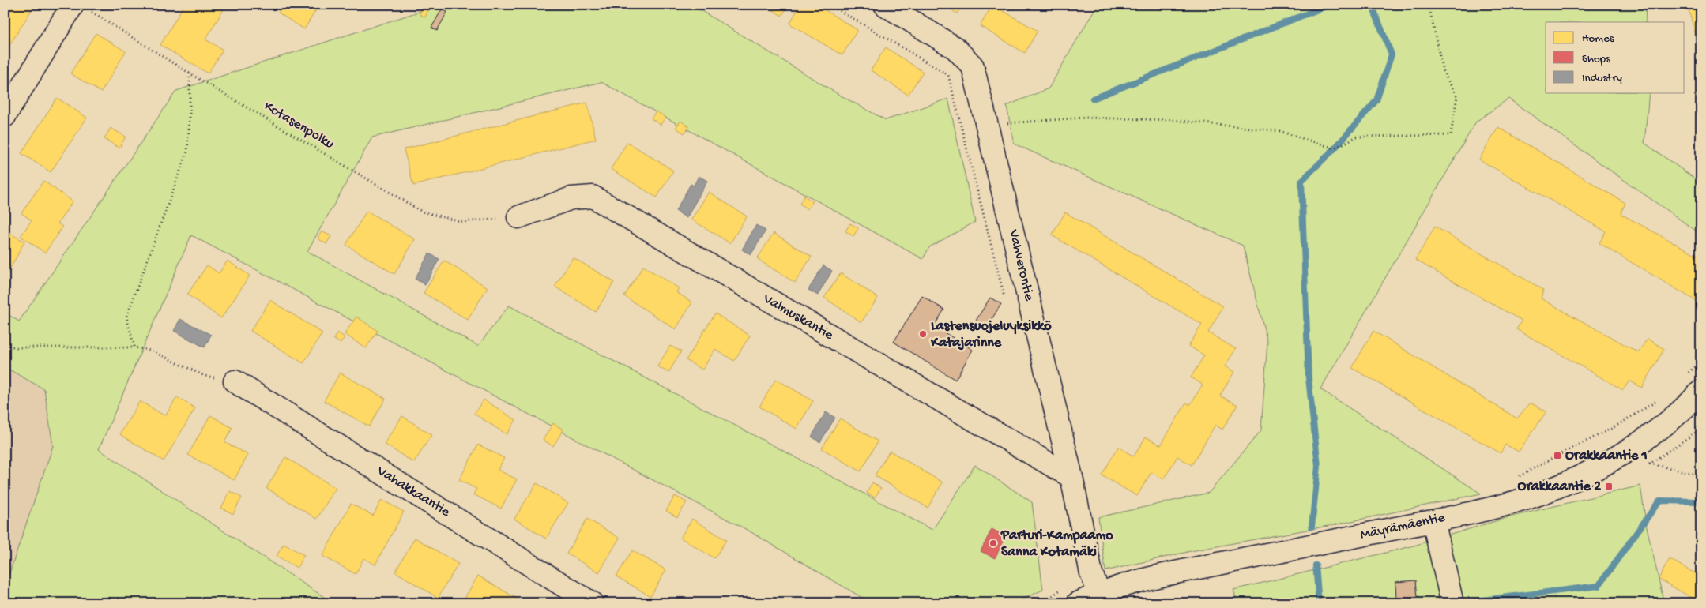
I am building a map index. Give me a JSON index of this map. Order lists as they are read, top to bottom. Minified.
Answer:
{"streets":{"street":["Vahverontie","Valmuskantie","Vahakkaantie","Mäyrämäentie"],"path":["Kotasenpolku"]},"crossings":[["Kotasenpolku","Valmuskantie"],["Vahverontie","Valmuskantie"],["Vahverontie","Mäyrämäentie"]],"places":{"other":["Lastensuojeluyksikkö Katajarinne","Parturi-Kampaamo Sanna Kotamäki"],"transit":["Orakkaantie 1","Orakkaantie 2"]},"legend":["Homes","Shops","Industry"]}
